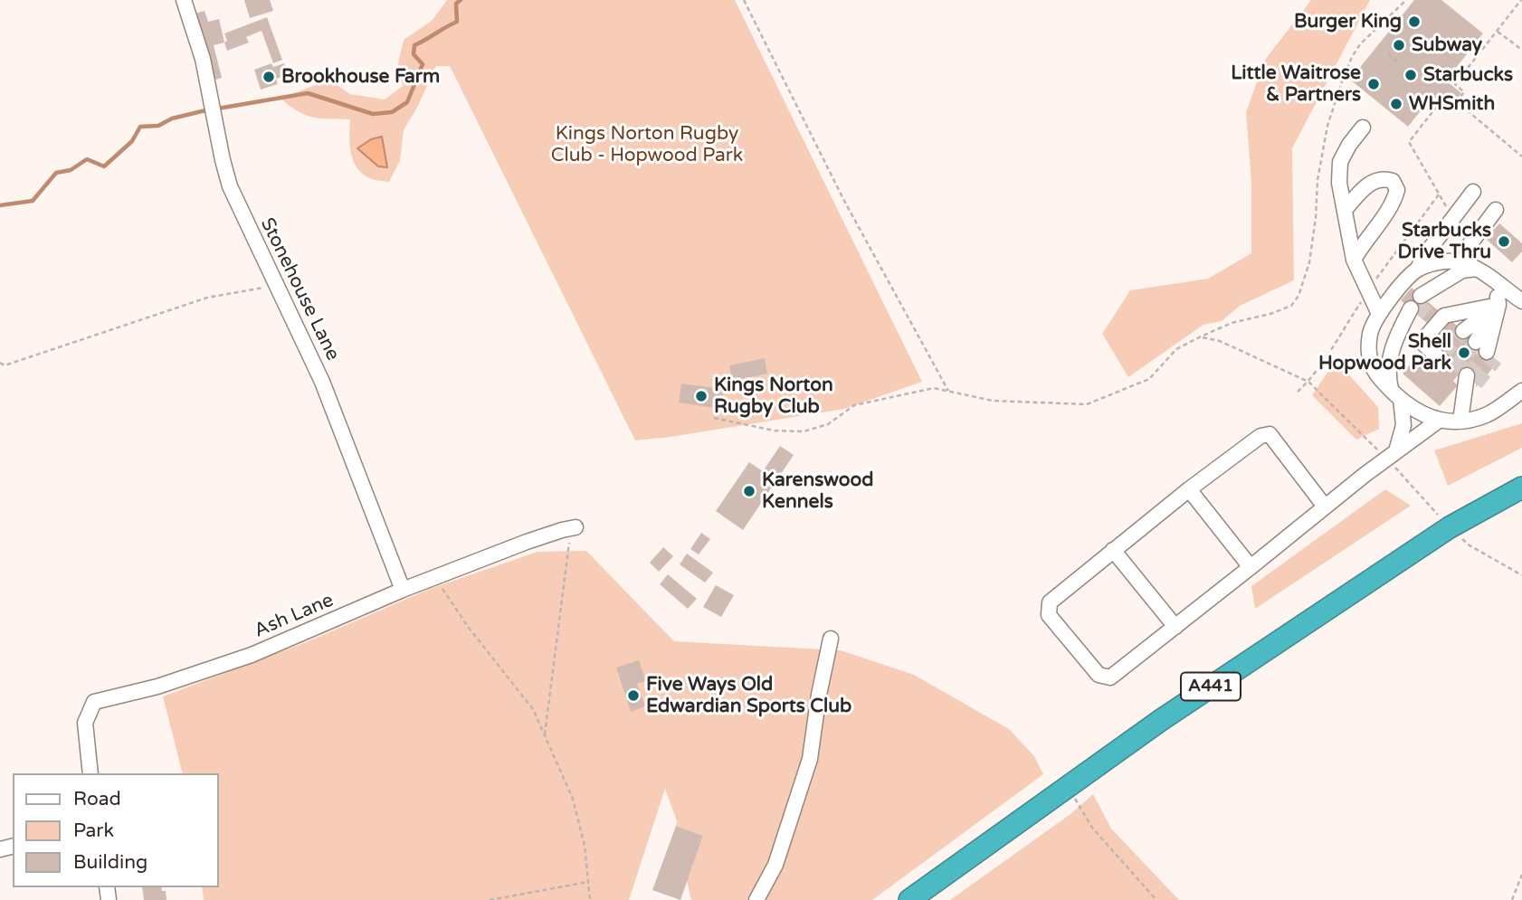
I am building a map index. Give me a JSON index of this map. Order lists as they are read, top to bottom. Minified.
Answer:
{"streets":{"highway":["A441"],"street":["Stonehouse Lane","Ash Lane"]},"crossings":[["Stonehouse Lane","Ash Lane"]],"parks":["Kings Norton Rugby Club - Hopwood Park"],"places":["Burger King","Subway","Starbucks","Brookhouse Farm","Little Waitrose & Partners","WHSmith","Starbucks Drive Thru","Shell Hopwood Park","Kings Norton Rugby Club","Karenswood Kennels","Five Ways Old Edwardian Sports Club"],"legend":["Road","Park","Building"]}
